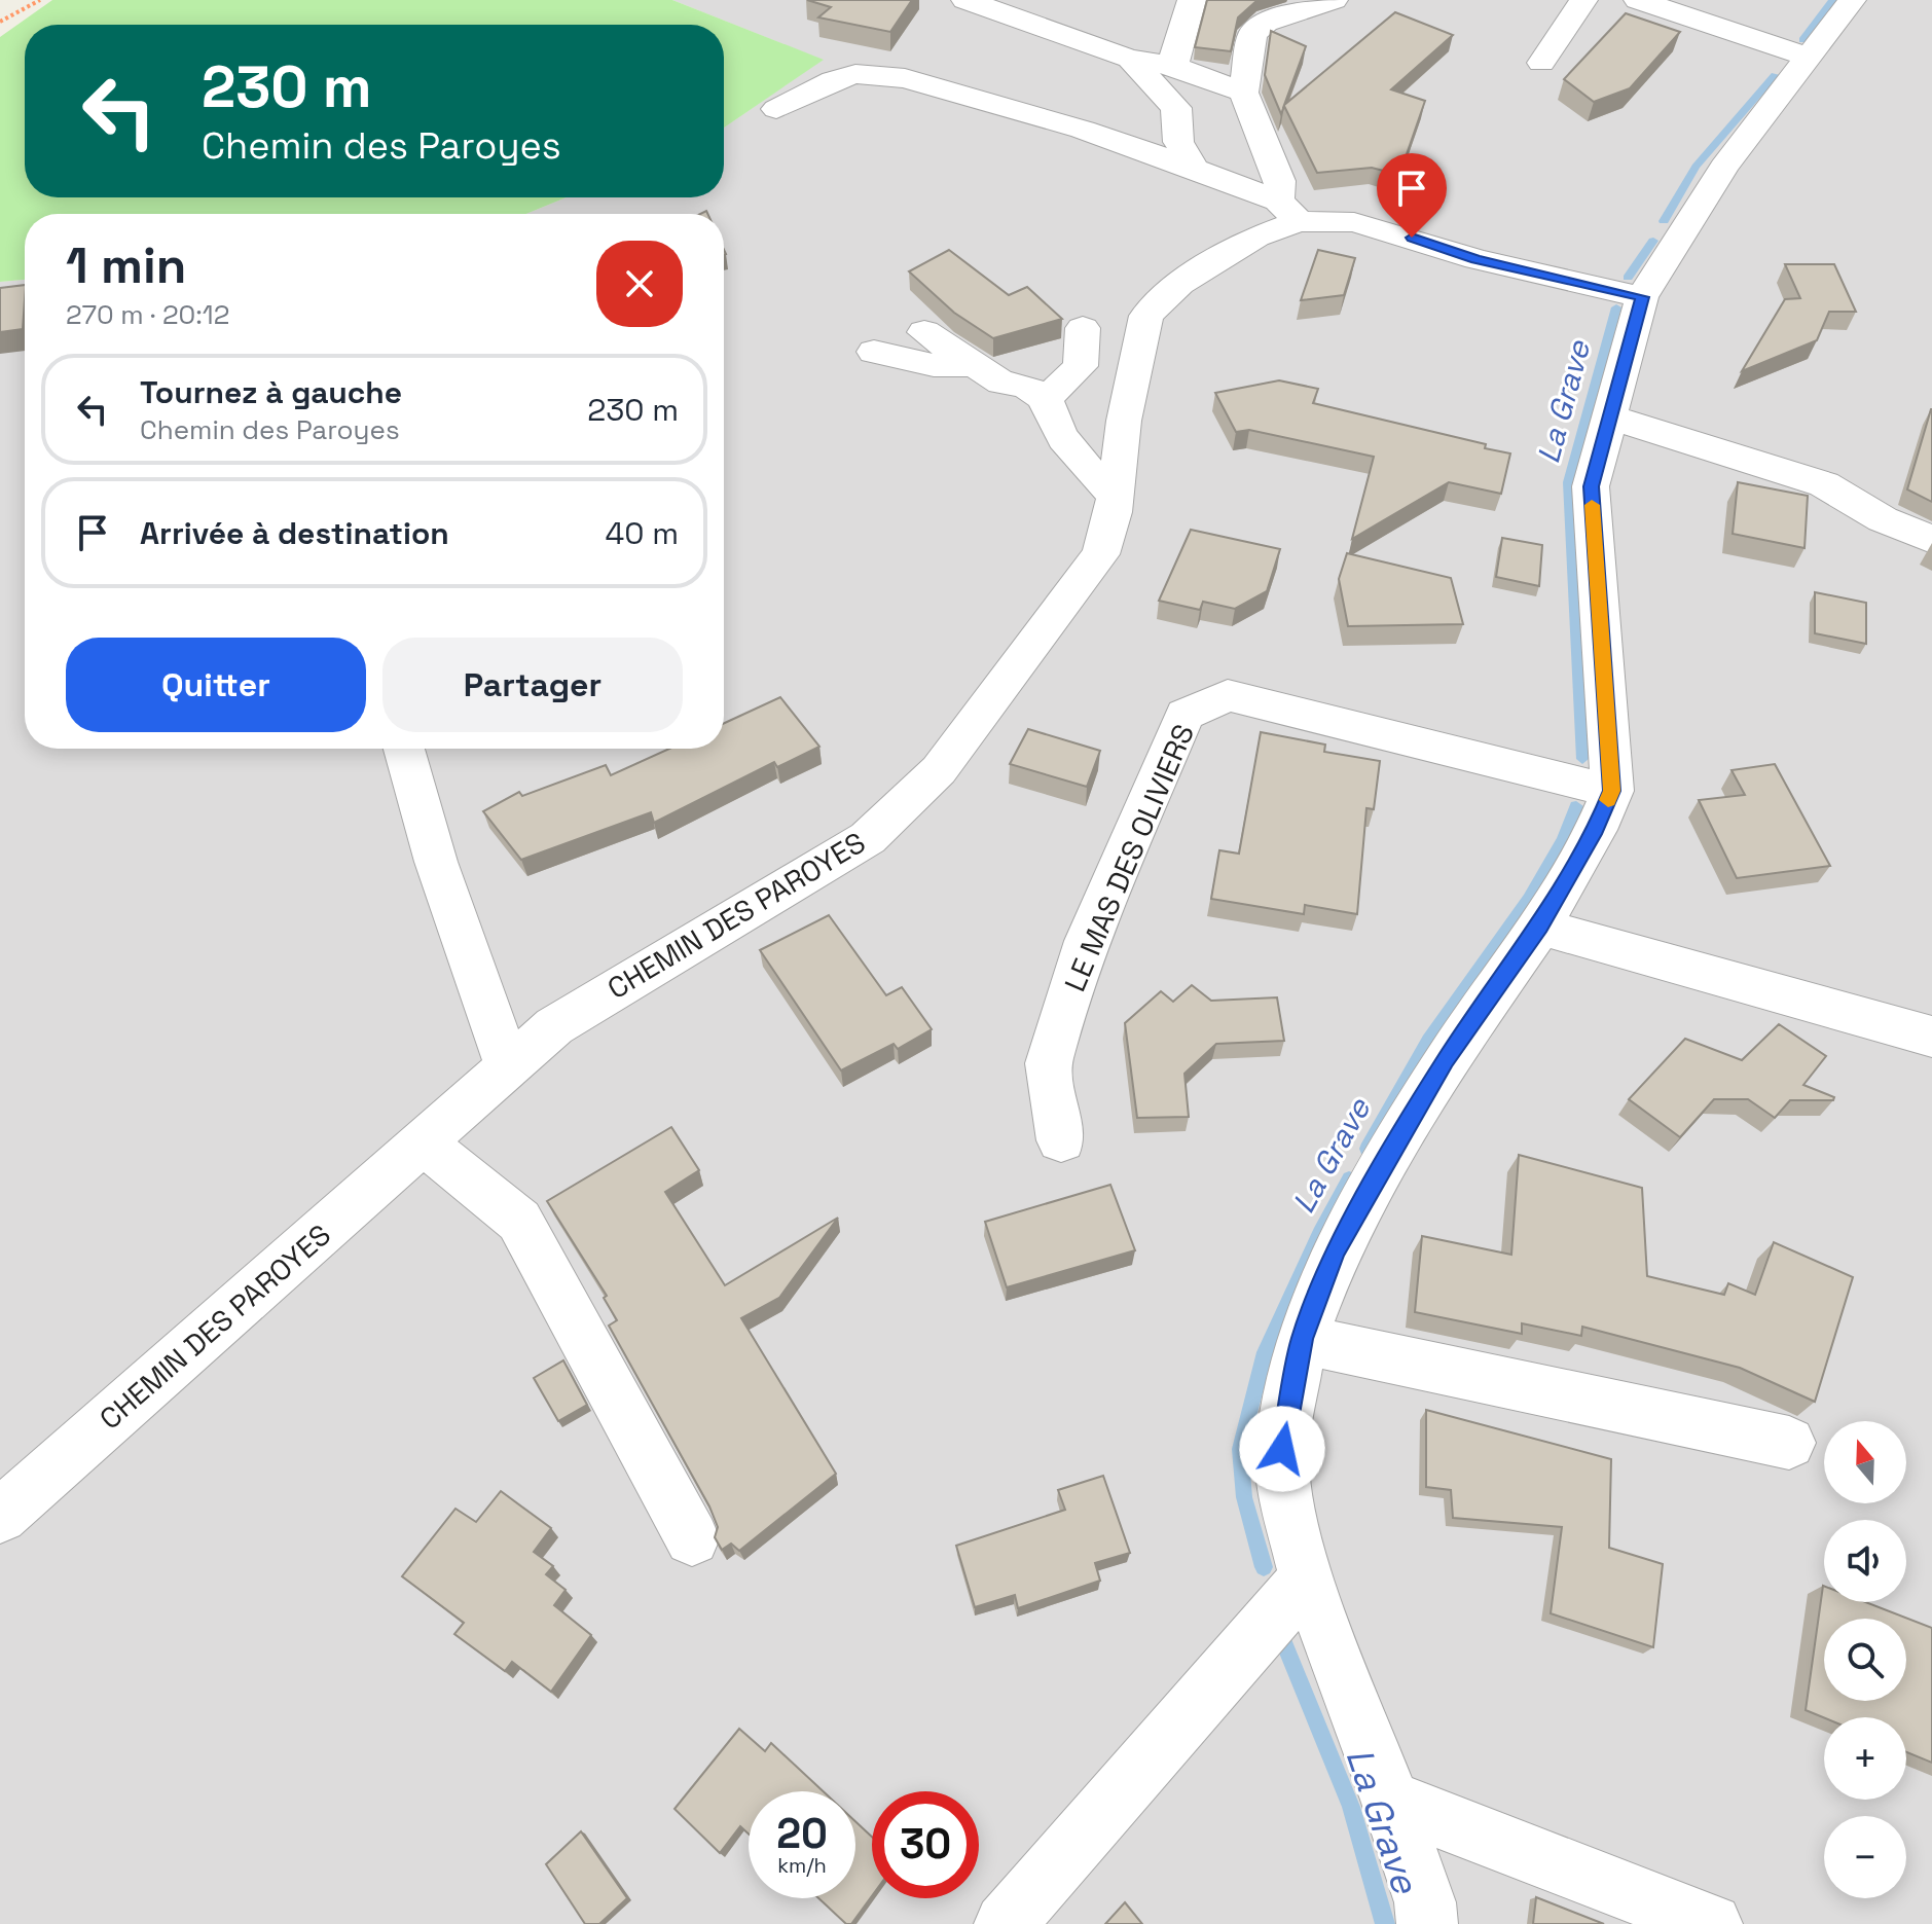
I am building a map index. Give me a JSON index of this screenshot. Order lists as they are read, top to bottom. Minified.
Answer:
{"streets":{"street":["LE MAS DES OLIVIERS","CHEMIN DES PAROYES"]},"water":["La Grave"],"north":"top","page":{"turn":["230 m","Chemin des Paroyes"],"heading":["1 min","270 m · 20:12"],"list":[{"name":"Tournez à gauche","note":"Chemin des Paroyes","value":"230 m"},{"name":"Arrivée à destination","value":"40 m"}],"buttons":["Quitter","Partager"],"map_buttons":["+","−"],"speed":"20 km/h","limit":"30"}}
